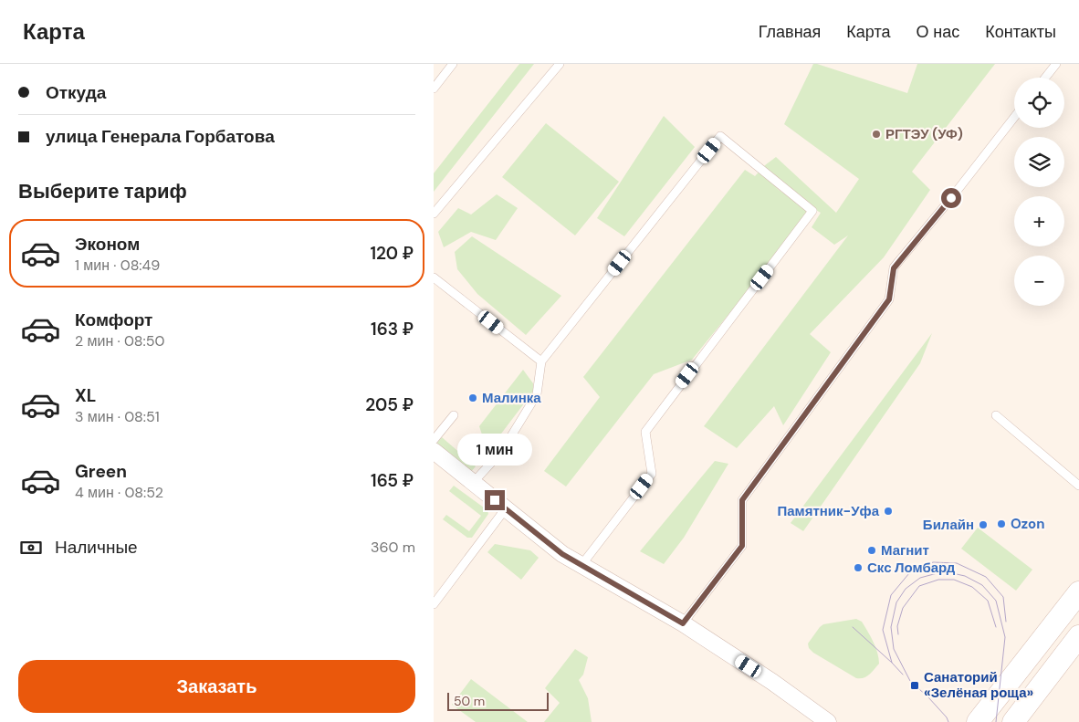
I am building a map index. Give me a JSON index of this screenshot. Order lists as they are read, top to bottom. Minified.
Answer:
{"places":{"other":["РГТЭУ (УФ)","Малинка","Памятник-Уфа","Ozon","Билайн","Магнит","Скс Ломбард"],"transit":["Санаторий «Зелёная роща»"]},"scale_bar":"50 m","page":{"header":"Карта","nav":["Главная","Карта","О нас","Контакты"],"banner":["Откуда","улица Генерала Горбатова"],"map_buttons":["+","−"],"heading":"Выберите тариф","list":[{"name":"Эконом","note":"1 мин · 08:49","value":"120 ₽"},{"name":"Комфорт","note":"2 мин · 08:50","value":"163 ₽"},{"name":"XL","note":"3 мин · 08:51","value":"205 ₽"},{"name":"Green","note":"4 мин · 08:52","value":"165 ₽"}],"bubble":"1 мин","pay":["Наличные","360 m"],"buttons":"Заказать","scale":"50 m"}}
